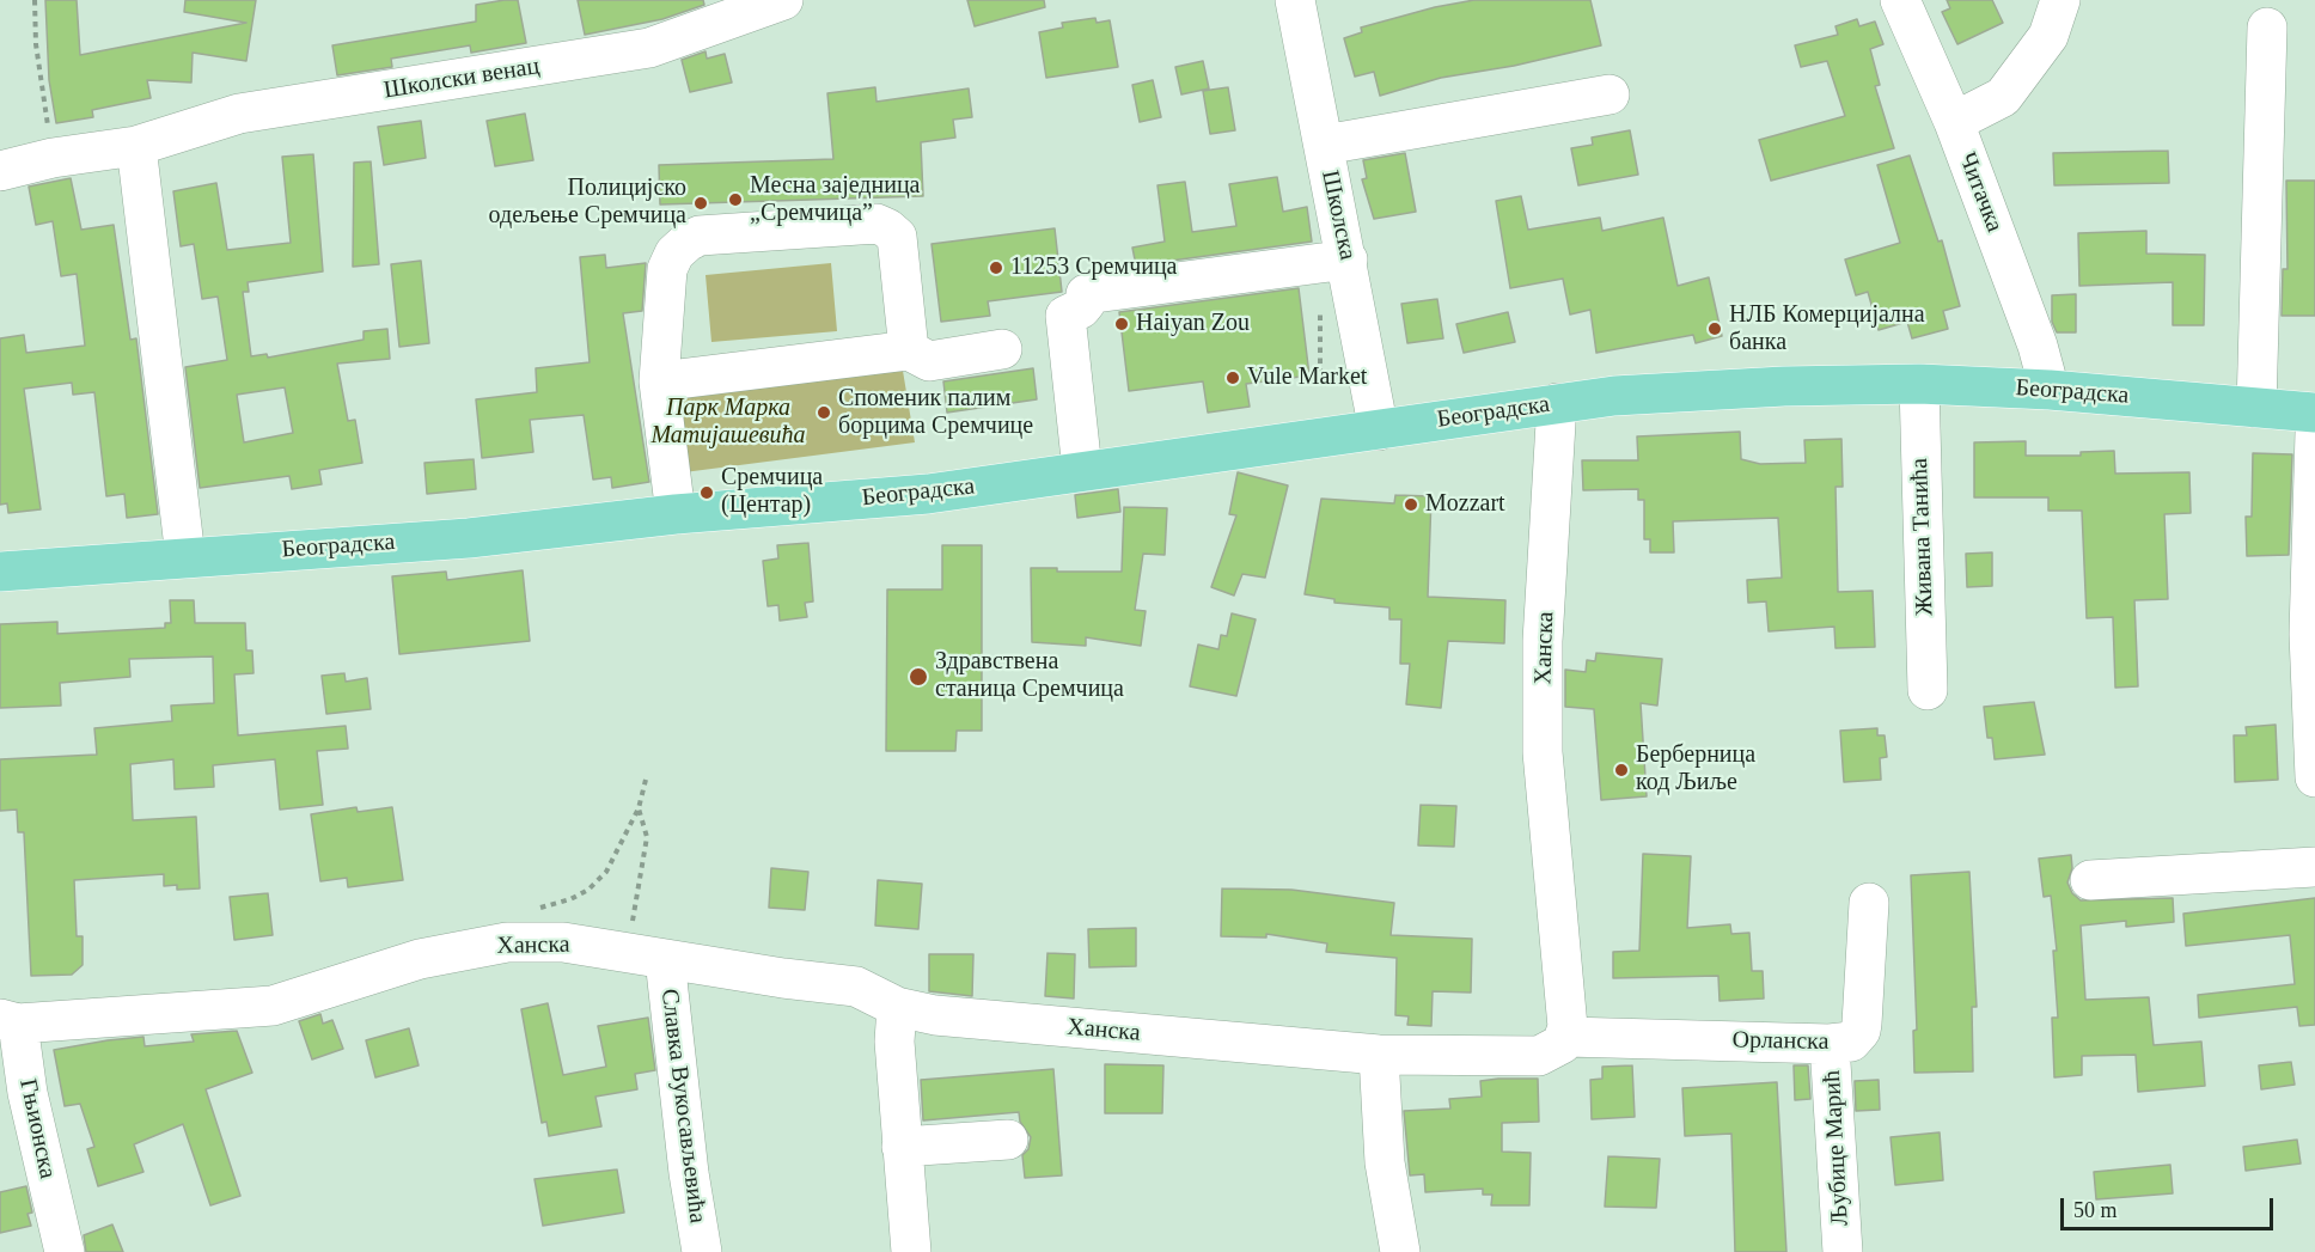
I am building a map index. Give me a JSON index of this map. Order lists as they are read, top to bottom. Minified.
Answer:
{"streets":{"main road":["Београдска"],"street":["Школски венац","Читачка","Школска","Живана Танића","Ханска","Орланска","Славка Вукосављевића","Гњионска","Љубице Марић"]},"crossings":[["Читачка","Београдска"],["Школска","Београдска"],["Београдска","Живана Танића"],["Београдска","Ханска"],["Ханска","Орланска"],["Ханска","Славка Вукосављевића"],["Ханска","Гњионска"],["Орланска","Љубице Марић"]],"parks":["Парк Марка Матијашевића"],"places":["Месна заједница „Сремчица”","Полицијско одељење Сремчица","11253 Сремчица","Haiyan Zou","НЛБ Комерцијална банка","Vule Market","Споменик палим борцима Сремчице","Сремчица (Центар)","Mozzart","Здравствена станица Сремчица","Берберница код Љиље"],"scale_bar":"50 m"}
